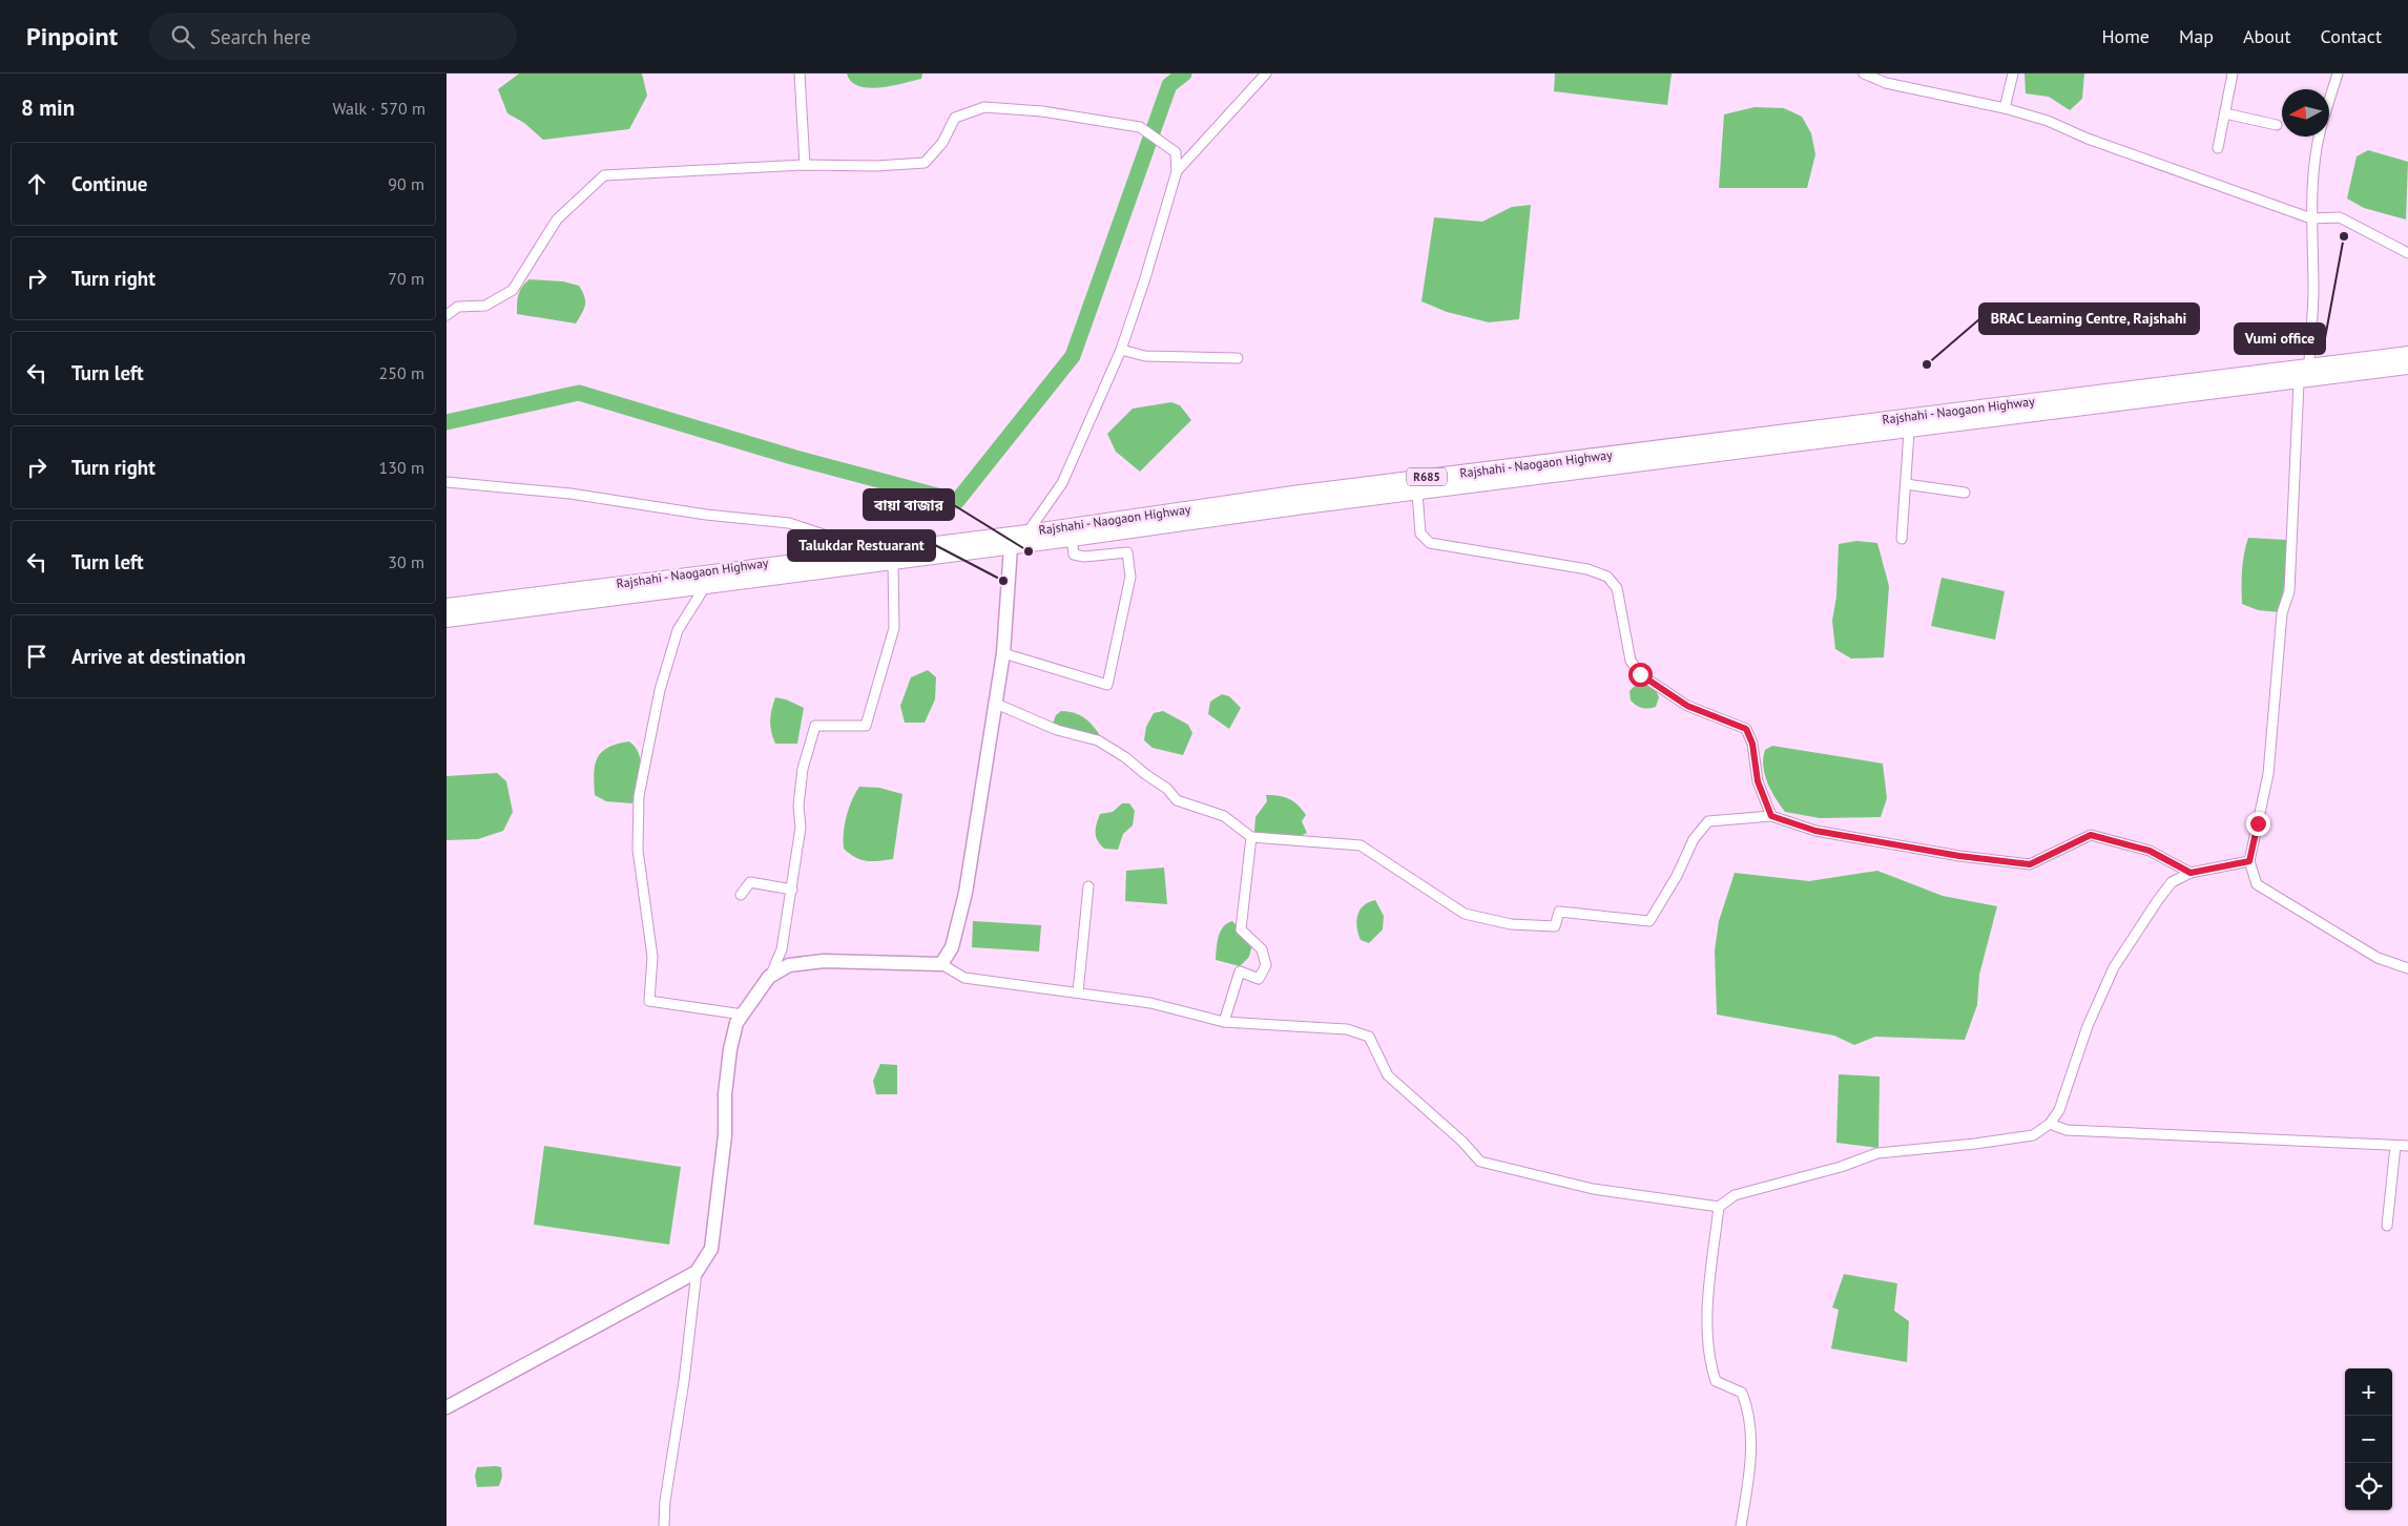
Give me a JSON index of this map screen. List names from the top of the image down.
{
  "streets": {
    "main road": ["Rajshahi - Naogaon Highway", "R685"]
  },
  "places": [
    "Vumi office",
    "BRAC Learning Centre, Rajshahi",
    "বায়া বাজার",
    "Talukdar Restuarant"
  ],
  "north": "left",
  "page": {
    "header": "Pinpoint",
    "search": "Search here",
    "nav": [
      "Home",
      "Map",
      "About",
      "Contact"
    ],
    "heading": ["8 min", "Walk · 570 m"],
    "list": [
      ["Continue", "90 m"],
      ["Turn right", "70 m"],
      ["Turn left", "250 m"],
      ["Turn right", "130 m"],
      ["Turn left", "30 m"],
      "Arrive at destination"
    ],
    "map_buttons": ["+", "−"]
  }
}
